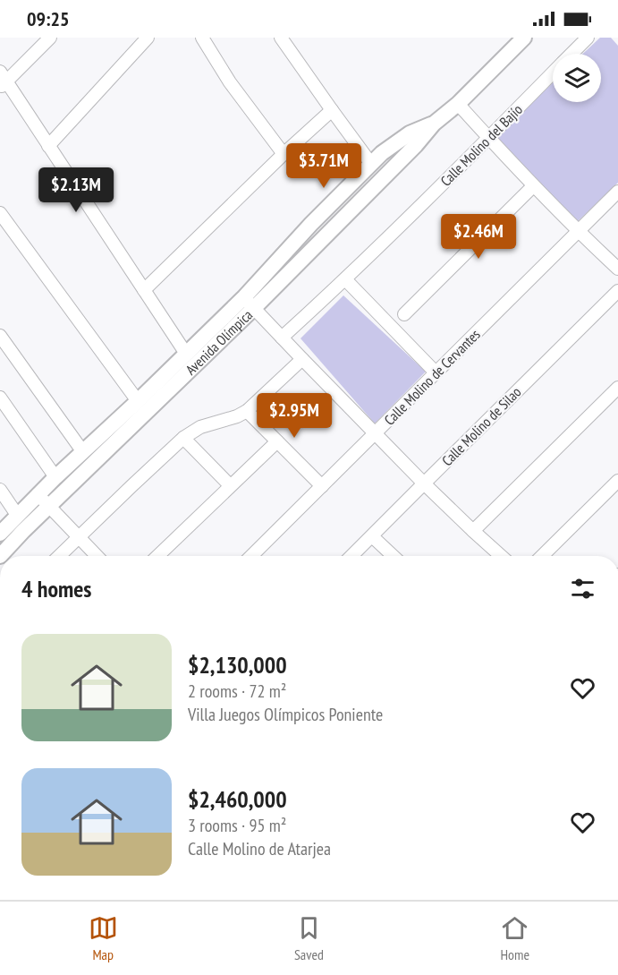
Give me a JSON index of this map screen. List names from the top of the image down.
{
  "streets": {
    "street": [
      "Calle Molino del Bajío",
      "Avenida Olímpica",
      "Calle Molino de Cervantes",
      "Calle Molino de Silao"
    ]
  },
  "page": {
    "status": "09:25",
    "price": [
      "$3.71M",
      "$2.13M",
      "$2.46M",
      "$2.95M"
    ],
    "heading": "4 homes",
    "list": [
      {
        "name": "$2,130,000",
        "note": "2 rooms · 72 m² · Villa Juegos Olímpicos Poniente"
      },
      {
        "name": "$2,460,000",
        "note": "3 rooms · 95 m² · Calle Molino de Atarjea"
      }
    ],
    "tabs": ["Map", "Saved", "Home"]
  }
}
